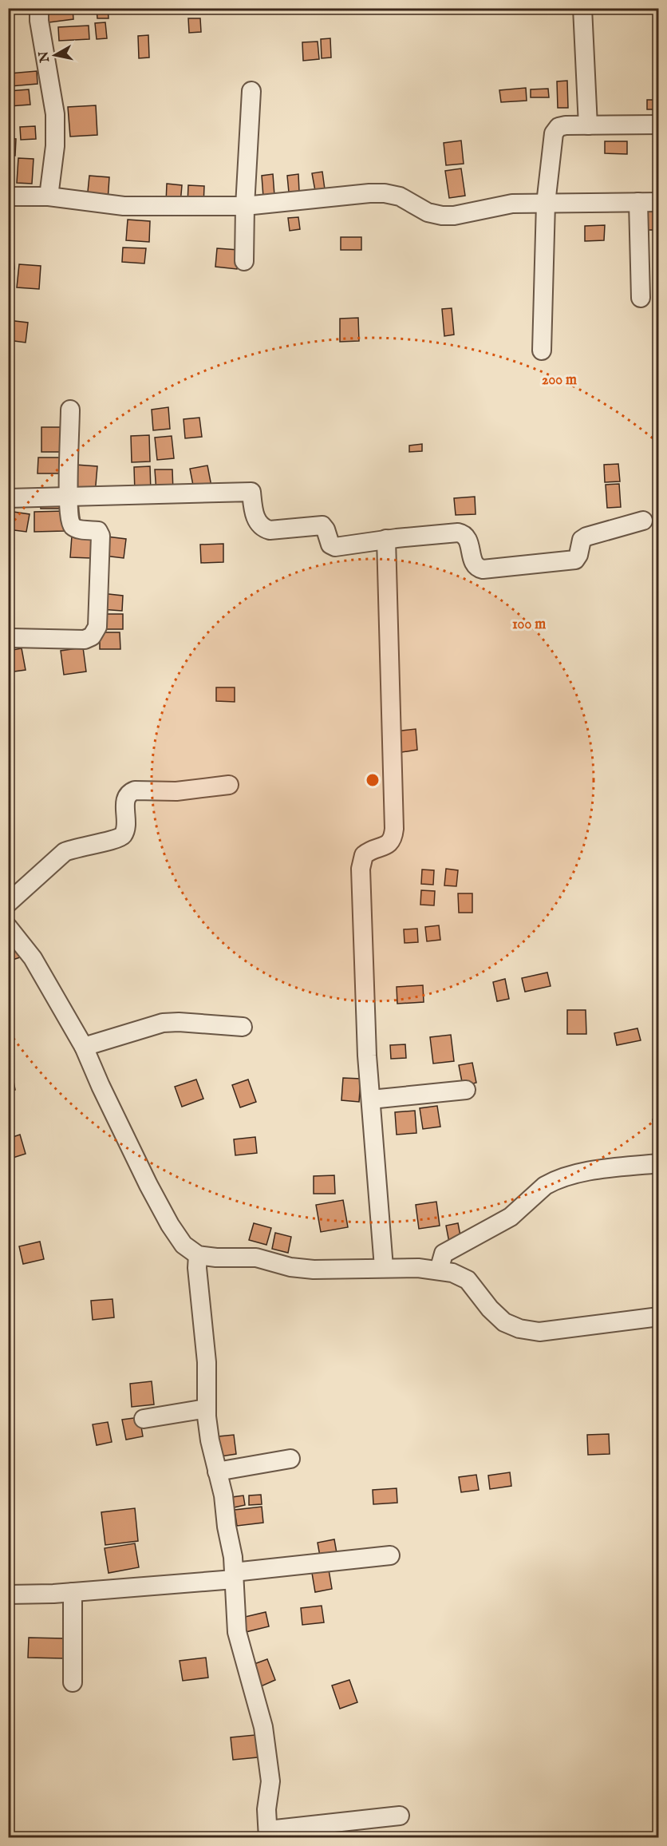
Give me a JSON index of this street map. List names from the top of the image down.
{
  "north": "left",
  "rings": ["200 m", "100 m"]
}
